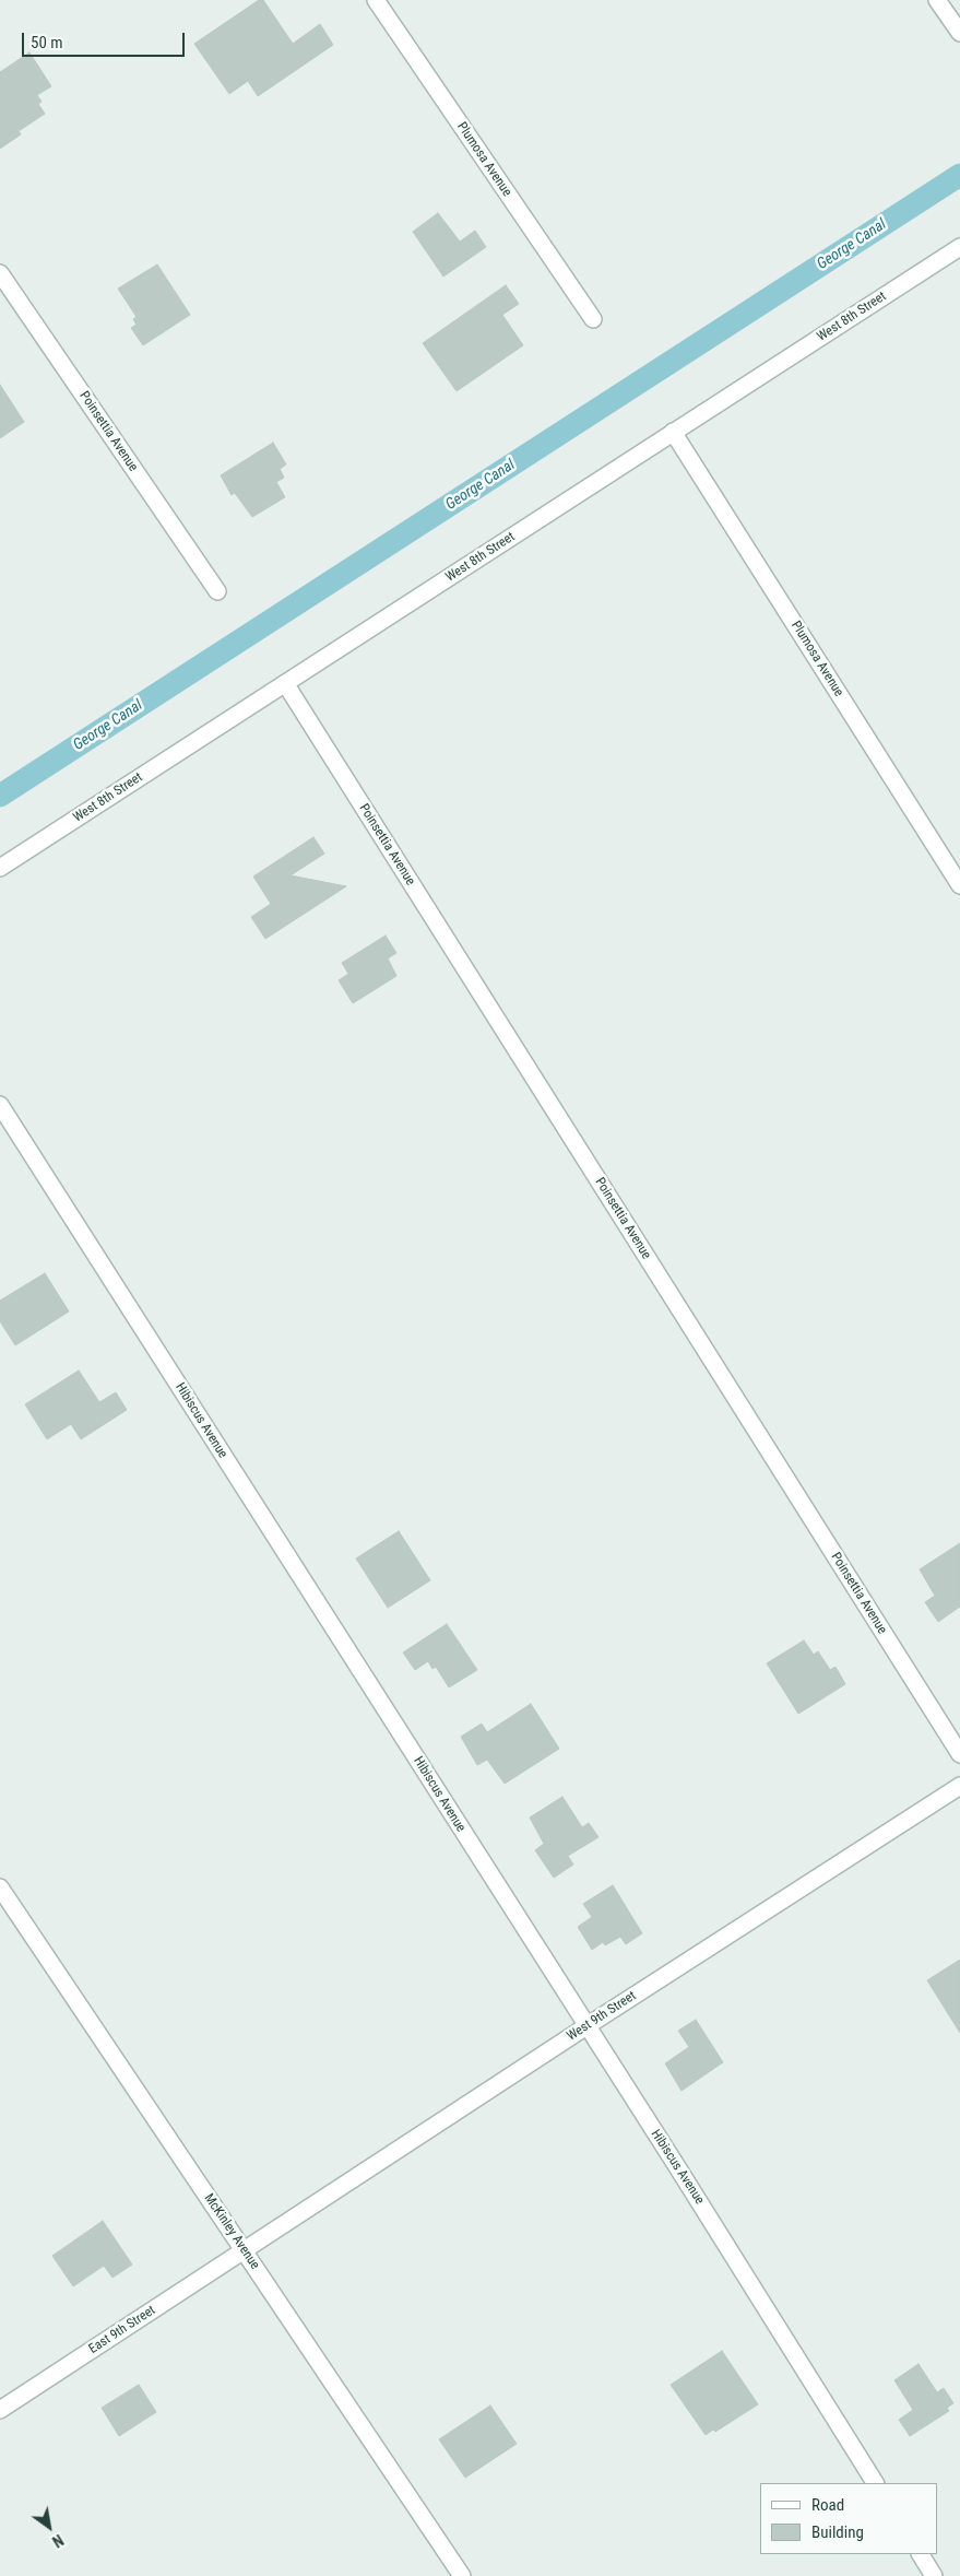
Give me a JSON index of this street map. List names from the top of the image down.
{
  "streets": {
    "street": [
      "Plumosa Avenue",
      "West 8th Street",
      "Poinsettia Avenue",
      "Hibiscus Avenue",
      "West 9th Street",
      "McKinley Avenue",
      "East 9th Street"
    ]
  },
  "crossings": [
    ["Plumosa Avenue", "West 8th Street"],
    ["West 8th Street", "Poinsettia Avenue"],
    ["Hibiscus Avenue", "West 9th Street"],
    ["West 9th Street", "McKinley Avenue"],
    ["West 9th Street", "East 9th Street"],
    ["McKinley Avenue", "East 9th Street"]
  ],
  "water": ["George Canal"],
  "legend": ["Road", "Building"],
  "scale_bar": "50 m",
  "north": "bottom right"
}
